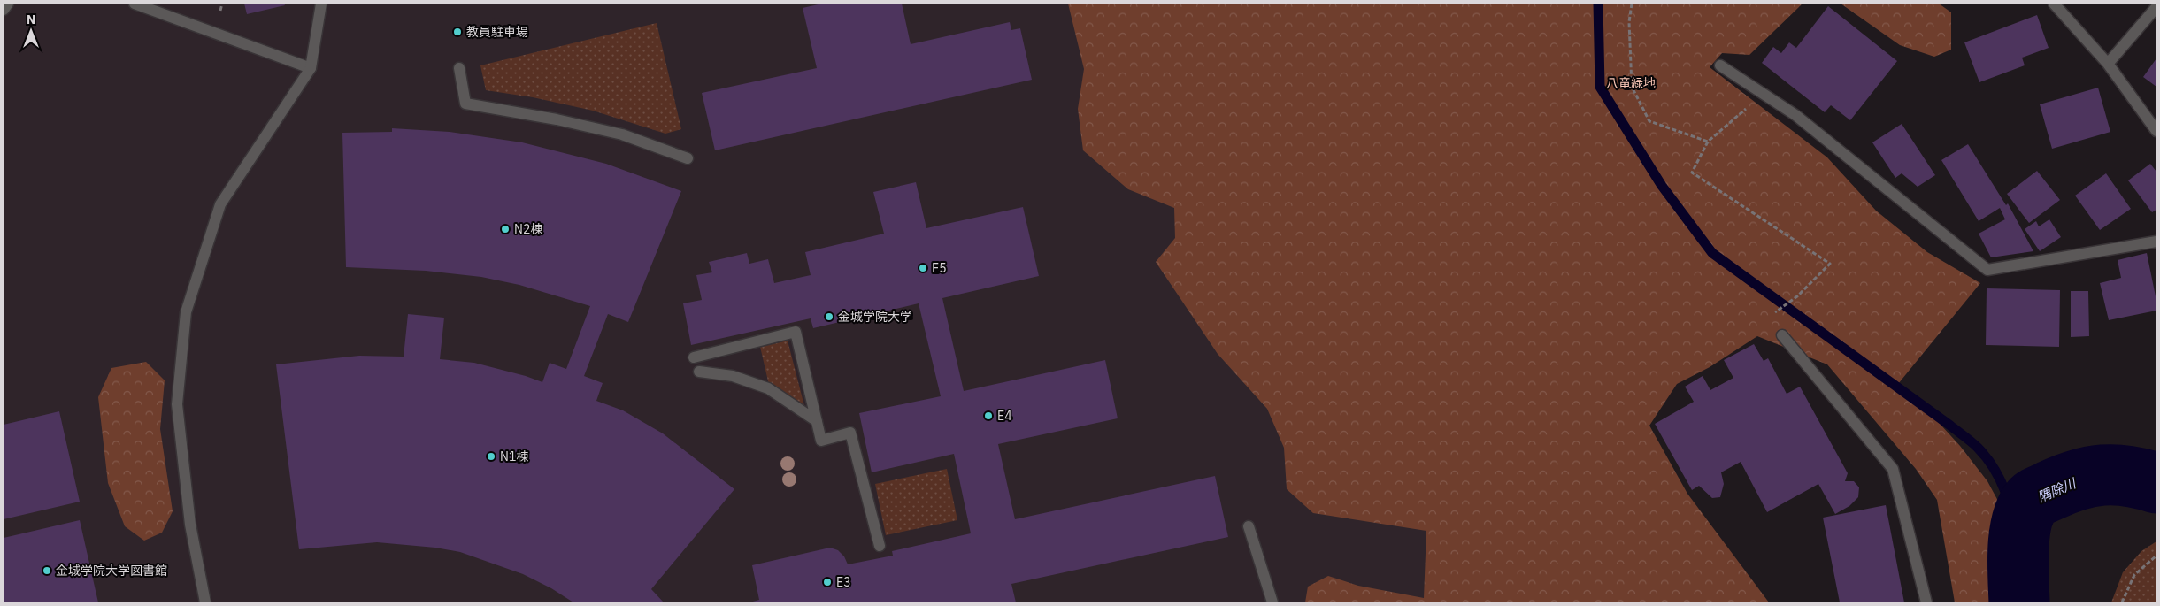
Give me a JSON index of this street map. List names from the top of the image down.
{
  "water": ["隅除川"],
  "parks": ["八竜緑地"],
  "places": [
    "教員駐車場",
    "N2棟",
    "E5",
    "金城学院大学",
    "E4",
    "N1棟",
    "金城学院大学図書館",
    "E3"
  ],
  "north": "top"
}
